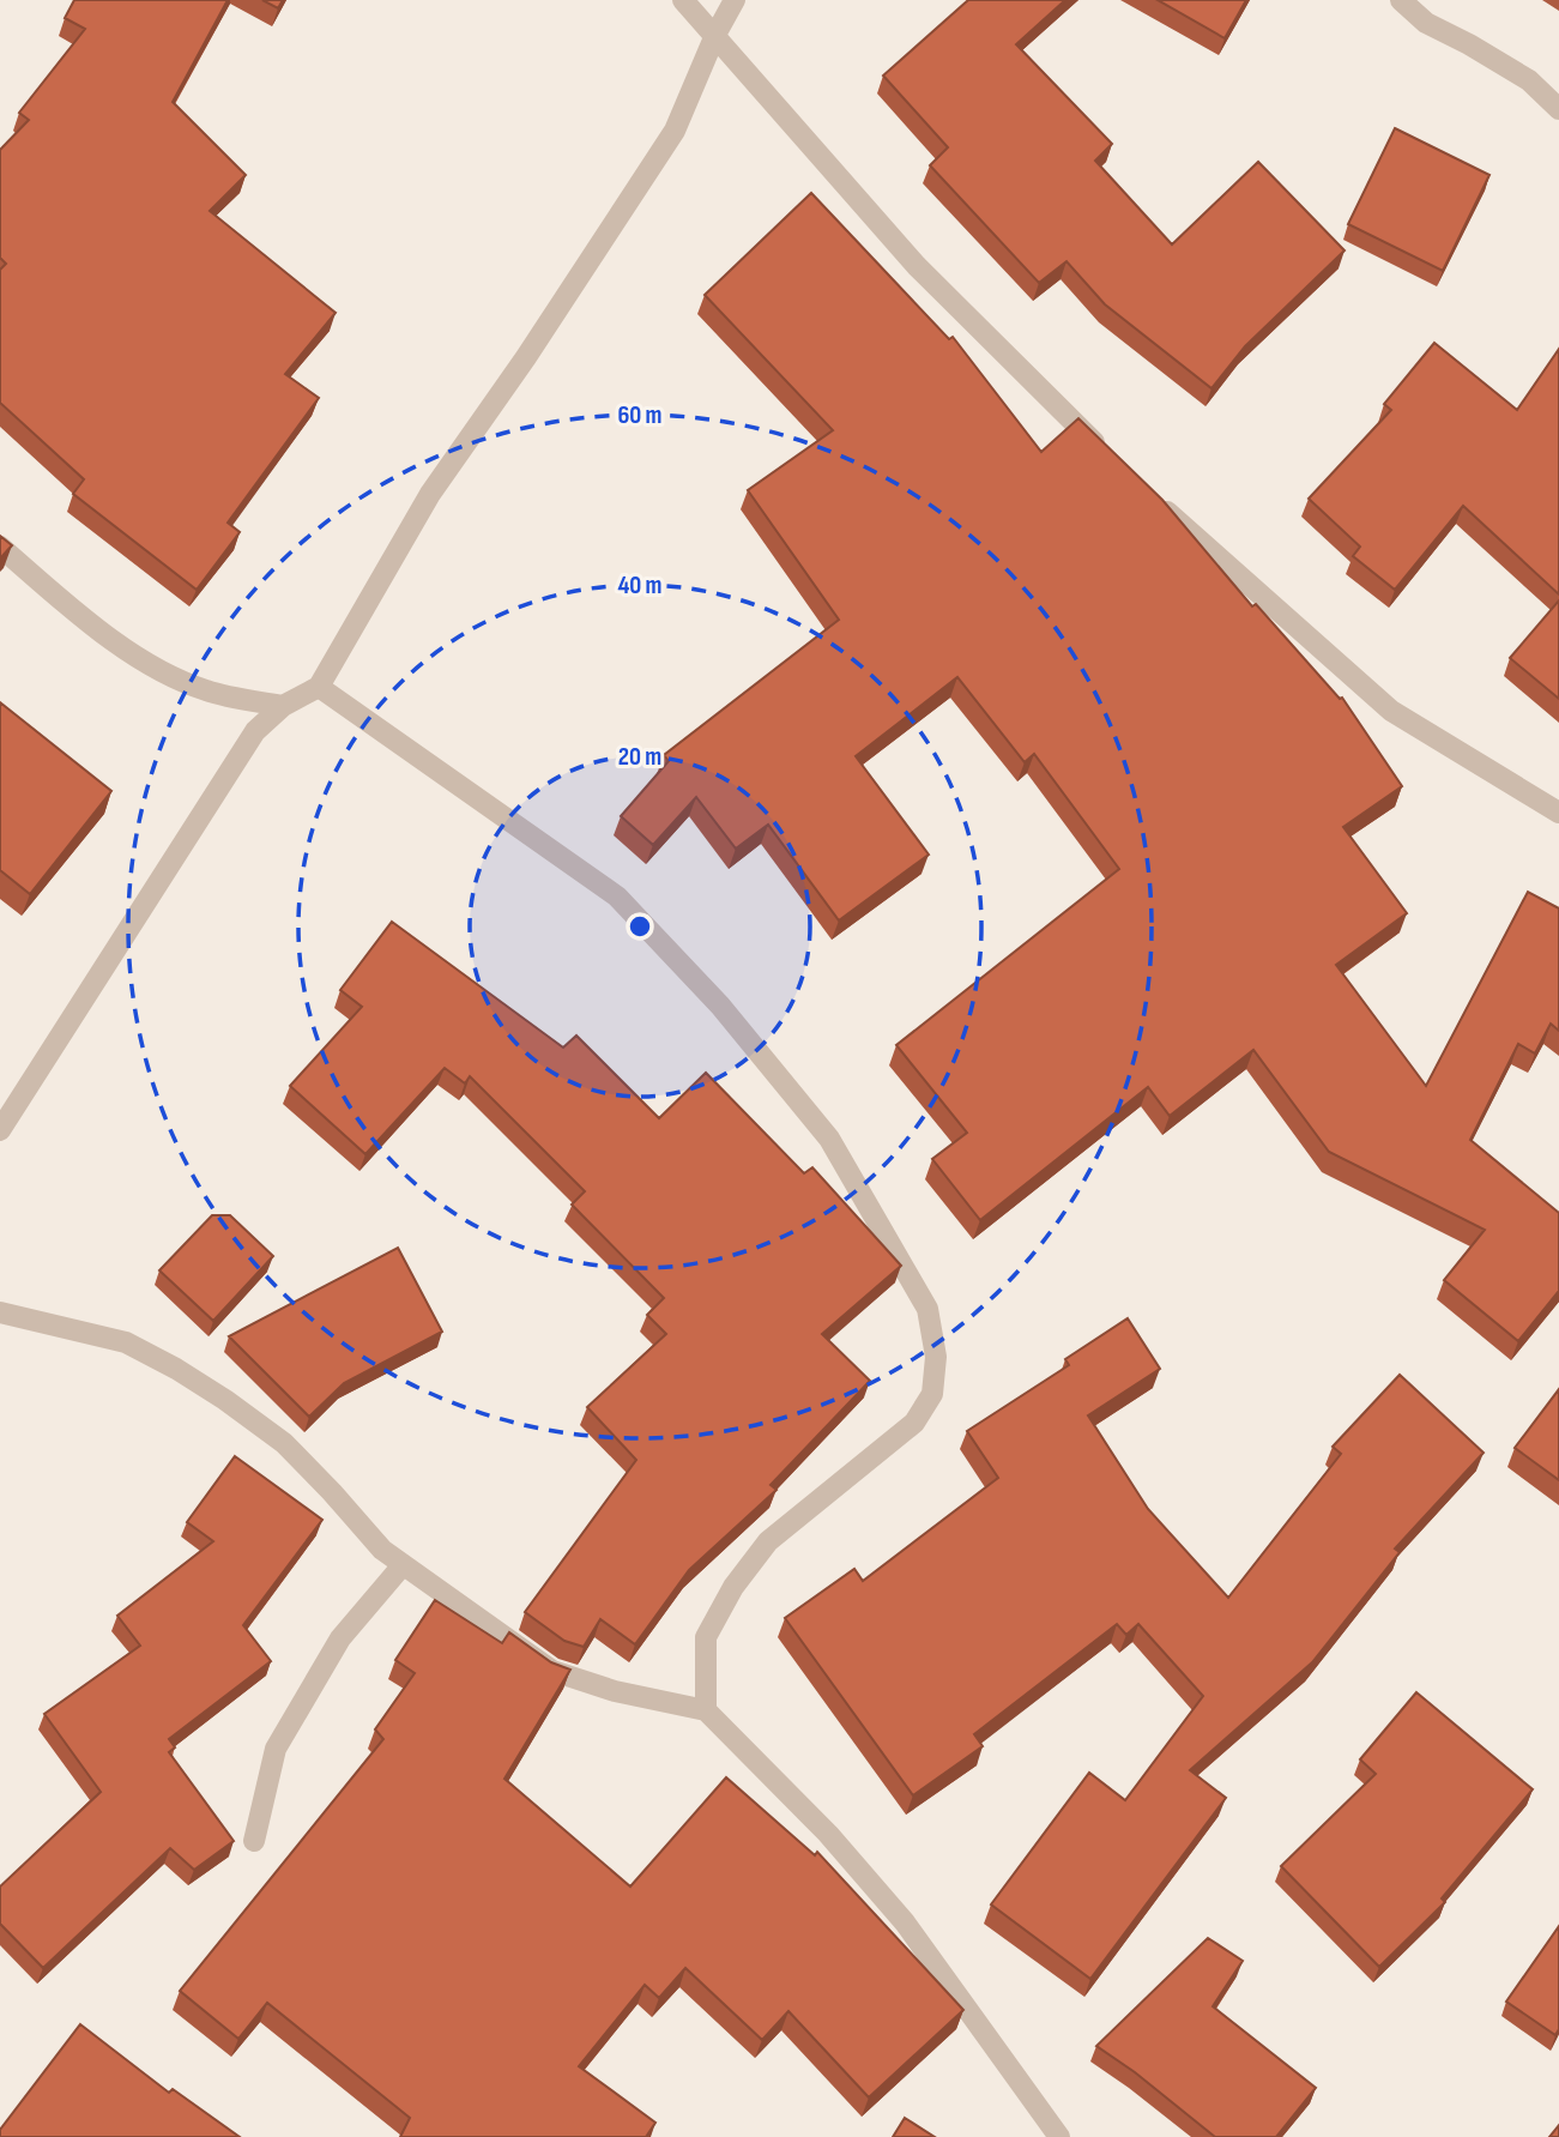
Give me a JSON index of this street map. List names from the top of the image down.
{
  "rings": ["60 m", "40 m", "20 m"]
}
